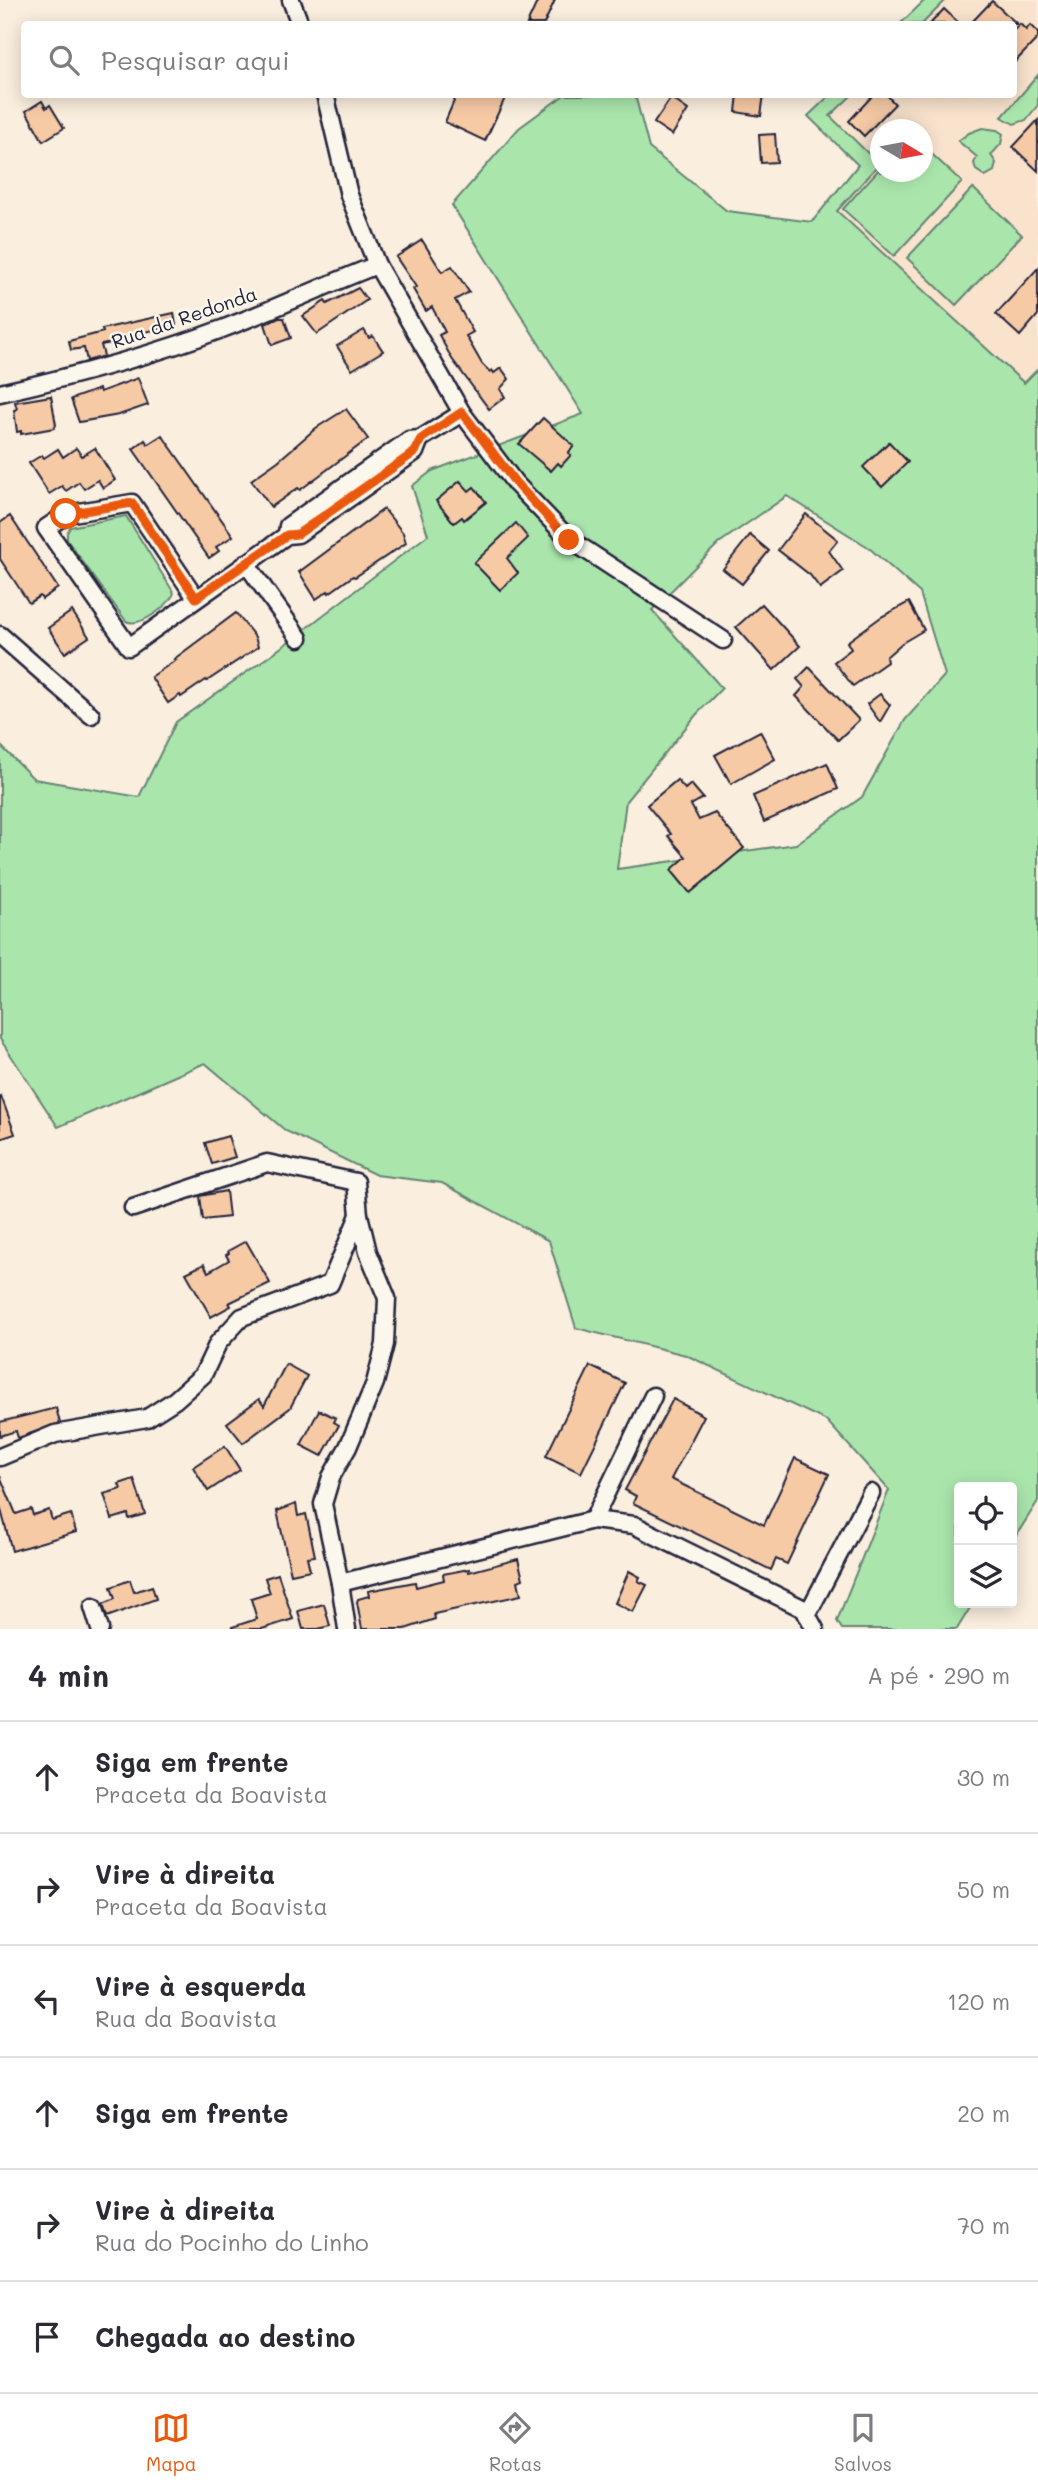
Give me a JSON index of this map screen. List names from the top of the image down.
{
  "streets": {
    "street": ["Rua da Redonda"]
  },
  "north": "right",
  "page": {
    "search": "Pesquisar aqui",
    "heading": ["4 min", "A pé · 290 m"],
    "list": [
      ["Siga em frente", "Praceta da Boavista", "30 m"],
      ["Vire à direita", "Praceta da Boavista", "50 m"],
      ["Vire à esquerda", "Rua da Boavista", "120 m"],
      ["Siga em frente", "20 m"],
      ["Vire à direita", "Rua do Pocinho do Linho", "70 m"],
      "Chegada ao destino"
    ],
    "nav": ["Mapa", "Rotas", "Salvos"]
  }
}
